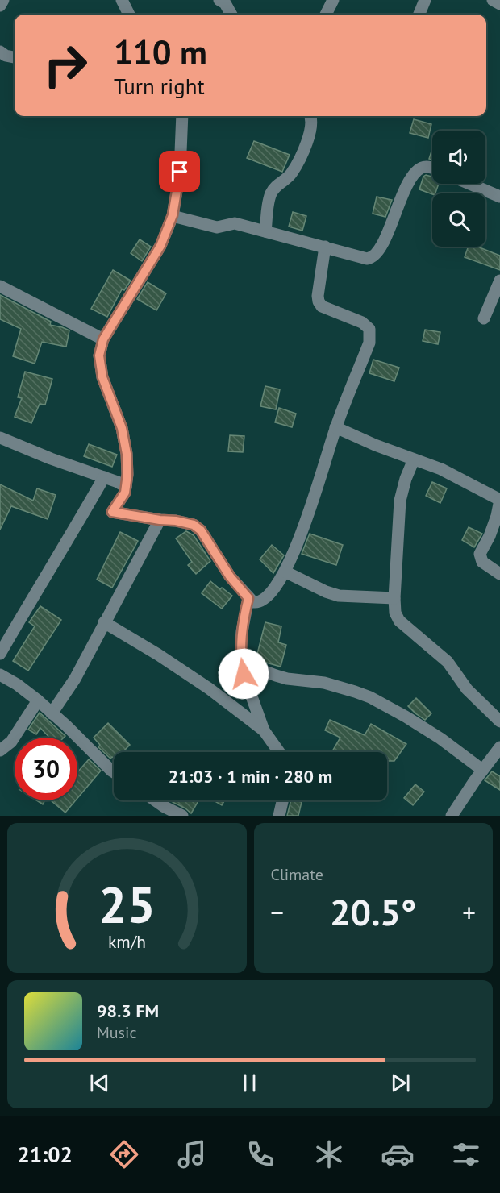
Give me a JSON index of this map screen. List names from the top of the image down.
{
  "page": {
    "turn": ["110 m", "Turn right"],
    "limit": "30",
    "trip": "21:03 · 1 min · 280 m",
    "tile": "Climate",
    "heat": ["−", "20.5°", "+"],
    "song": ["98.3 FM", "Music"],
    "tabs": "21:02",
    "gauge": ["25", "km/h"]
  }
}
